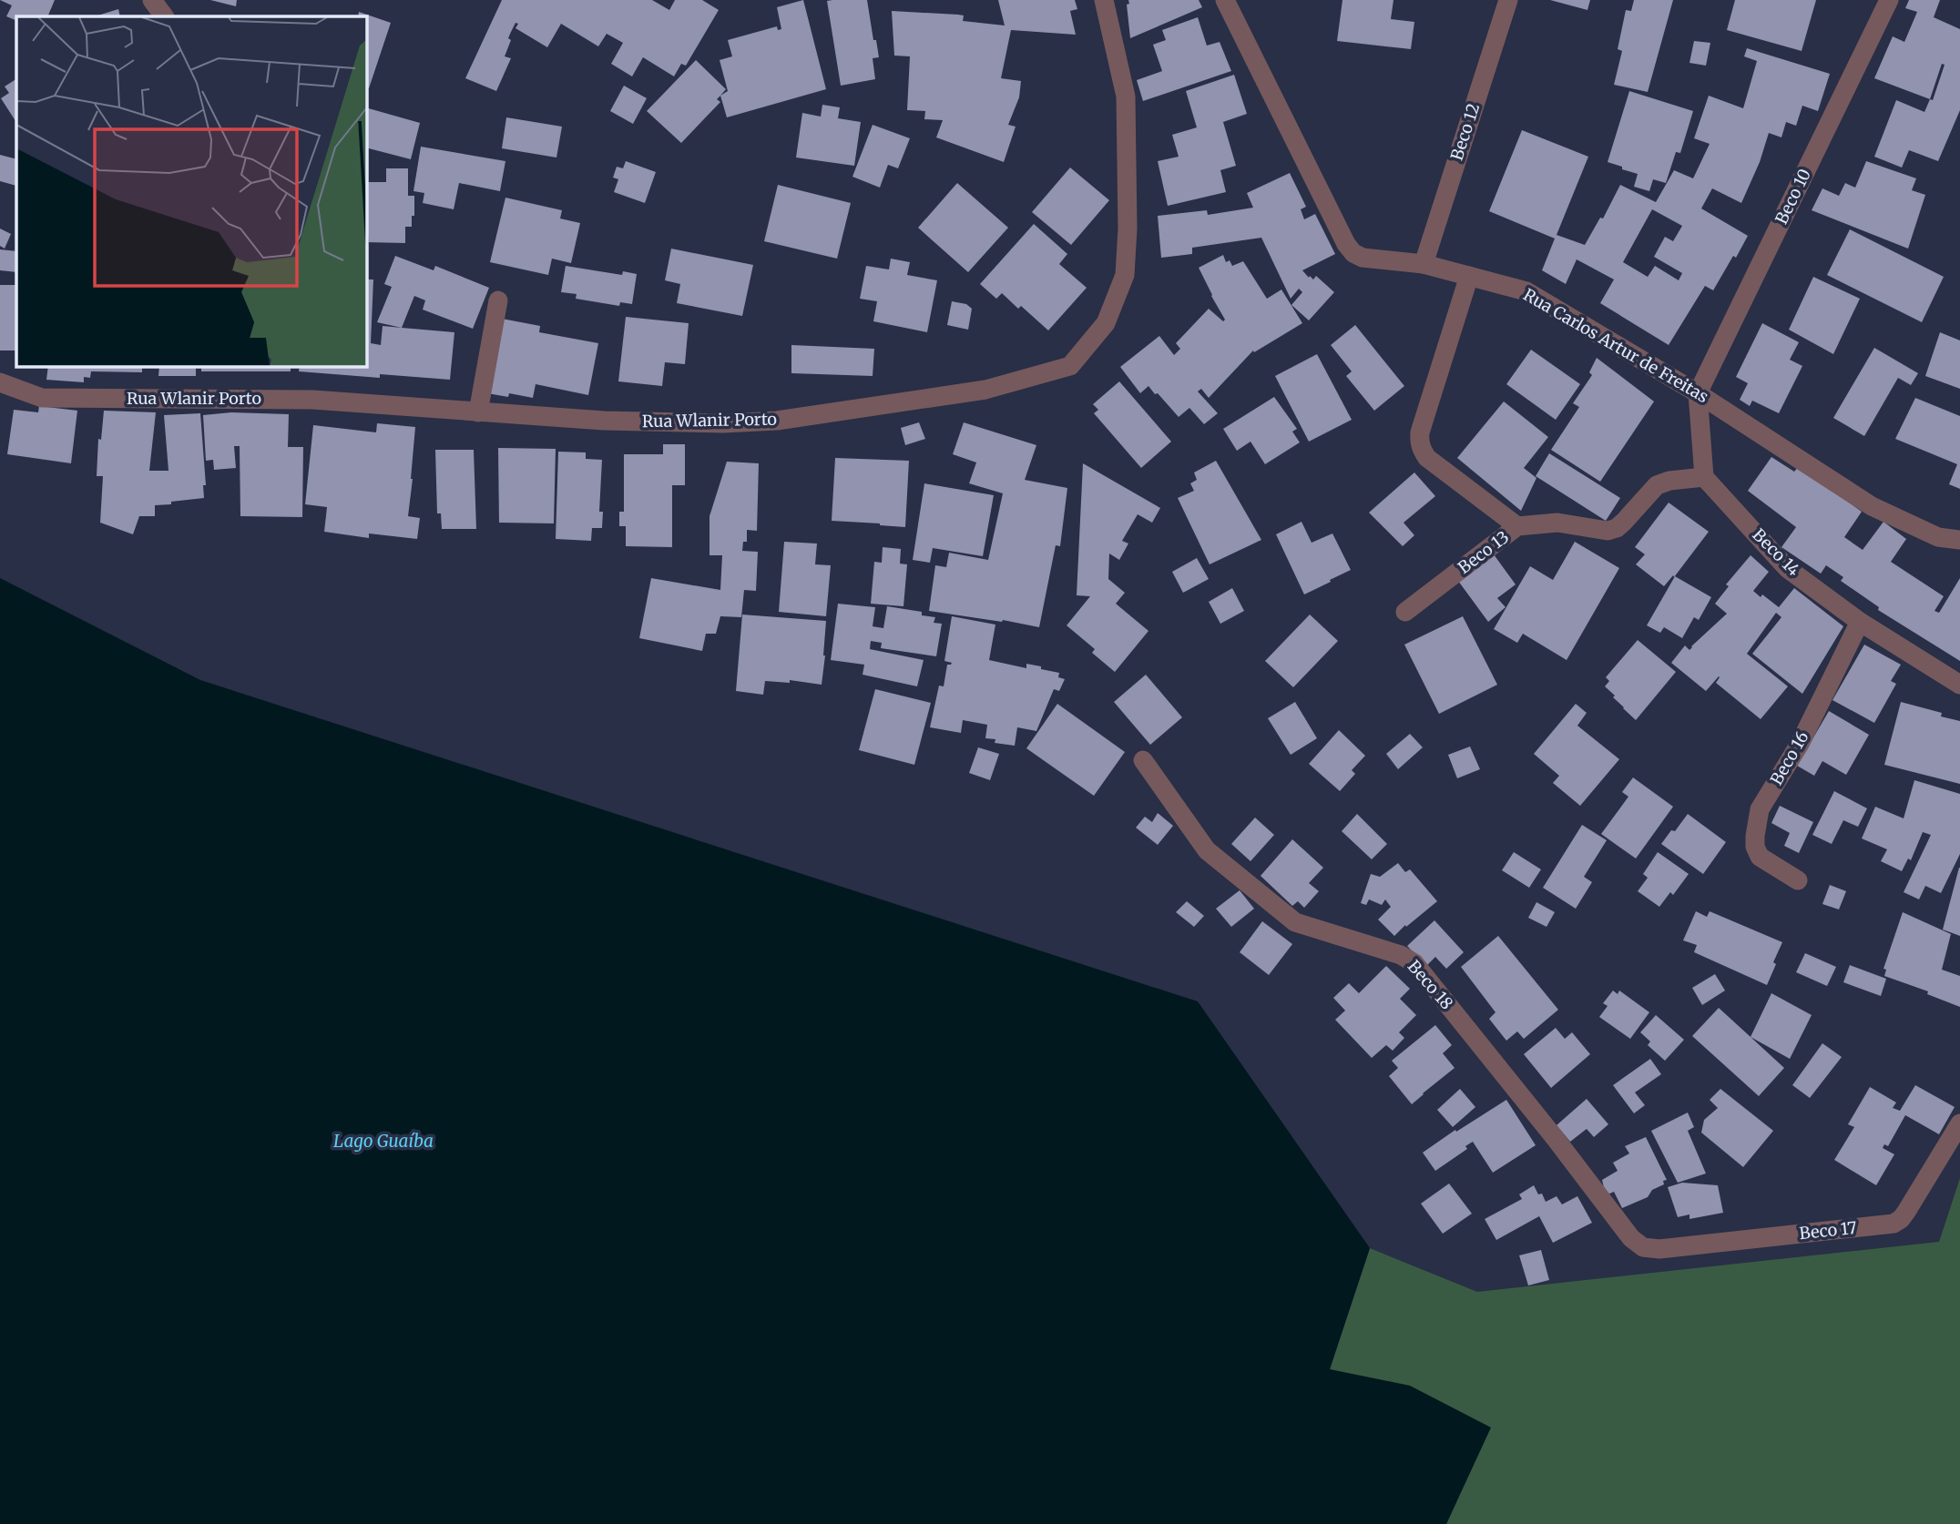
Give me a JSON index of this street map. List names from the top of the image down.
{
  "streets": {
    "street": [
      "Beco 12",
      "Beco 10",
      "Rua Carlos Artur de Freitas",
      "Rua Wlanir Porto",
      "Beco 13",
      "Beco 14",
      "Beco 16",
      "Beco 18",
      "Beco 17"
    ]
  },
  "crossings": [
    ["Beco 12", "Rua Carlos Artur de Freitas"],
    ["Beco 10", "Rua Carlos Artur de Freitas"],
    ["Beco 13", "Beco 14"],
    ["Beco 14", "Beco 16"],
    ["Beco 18", "Beco 17"]
  ],
  "water": ["Lago Guaíba"]
}
